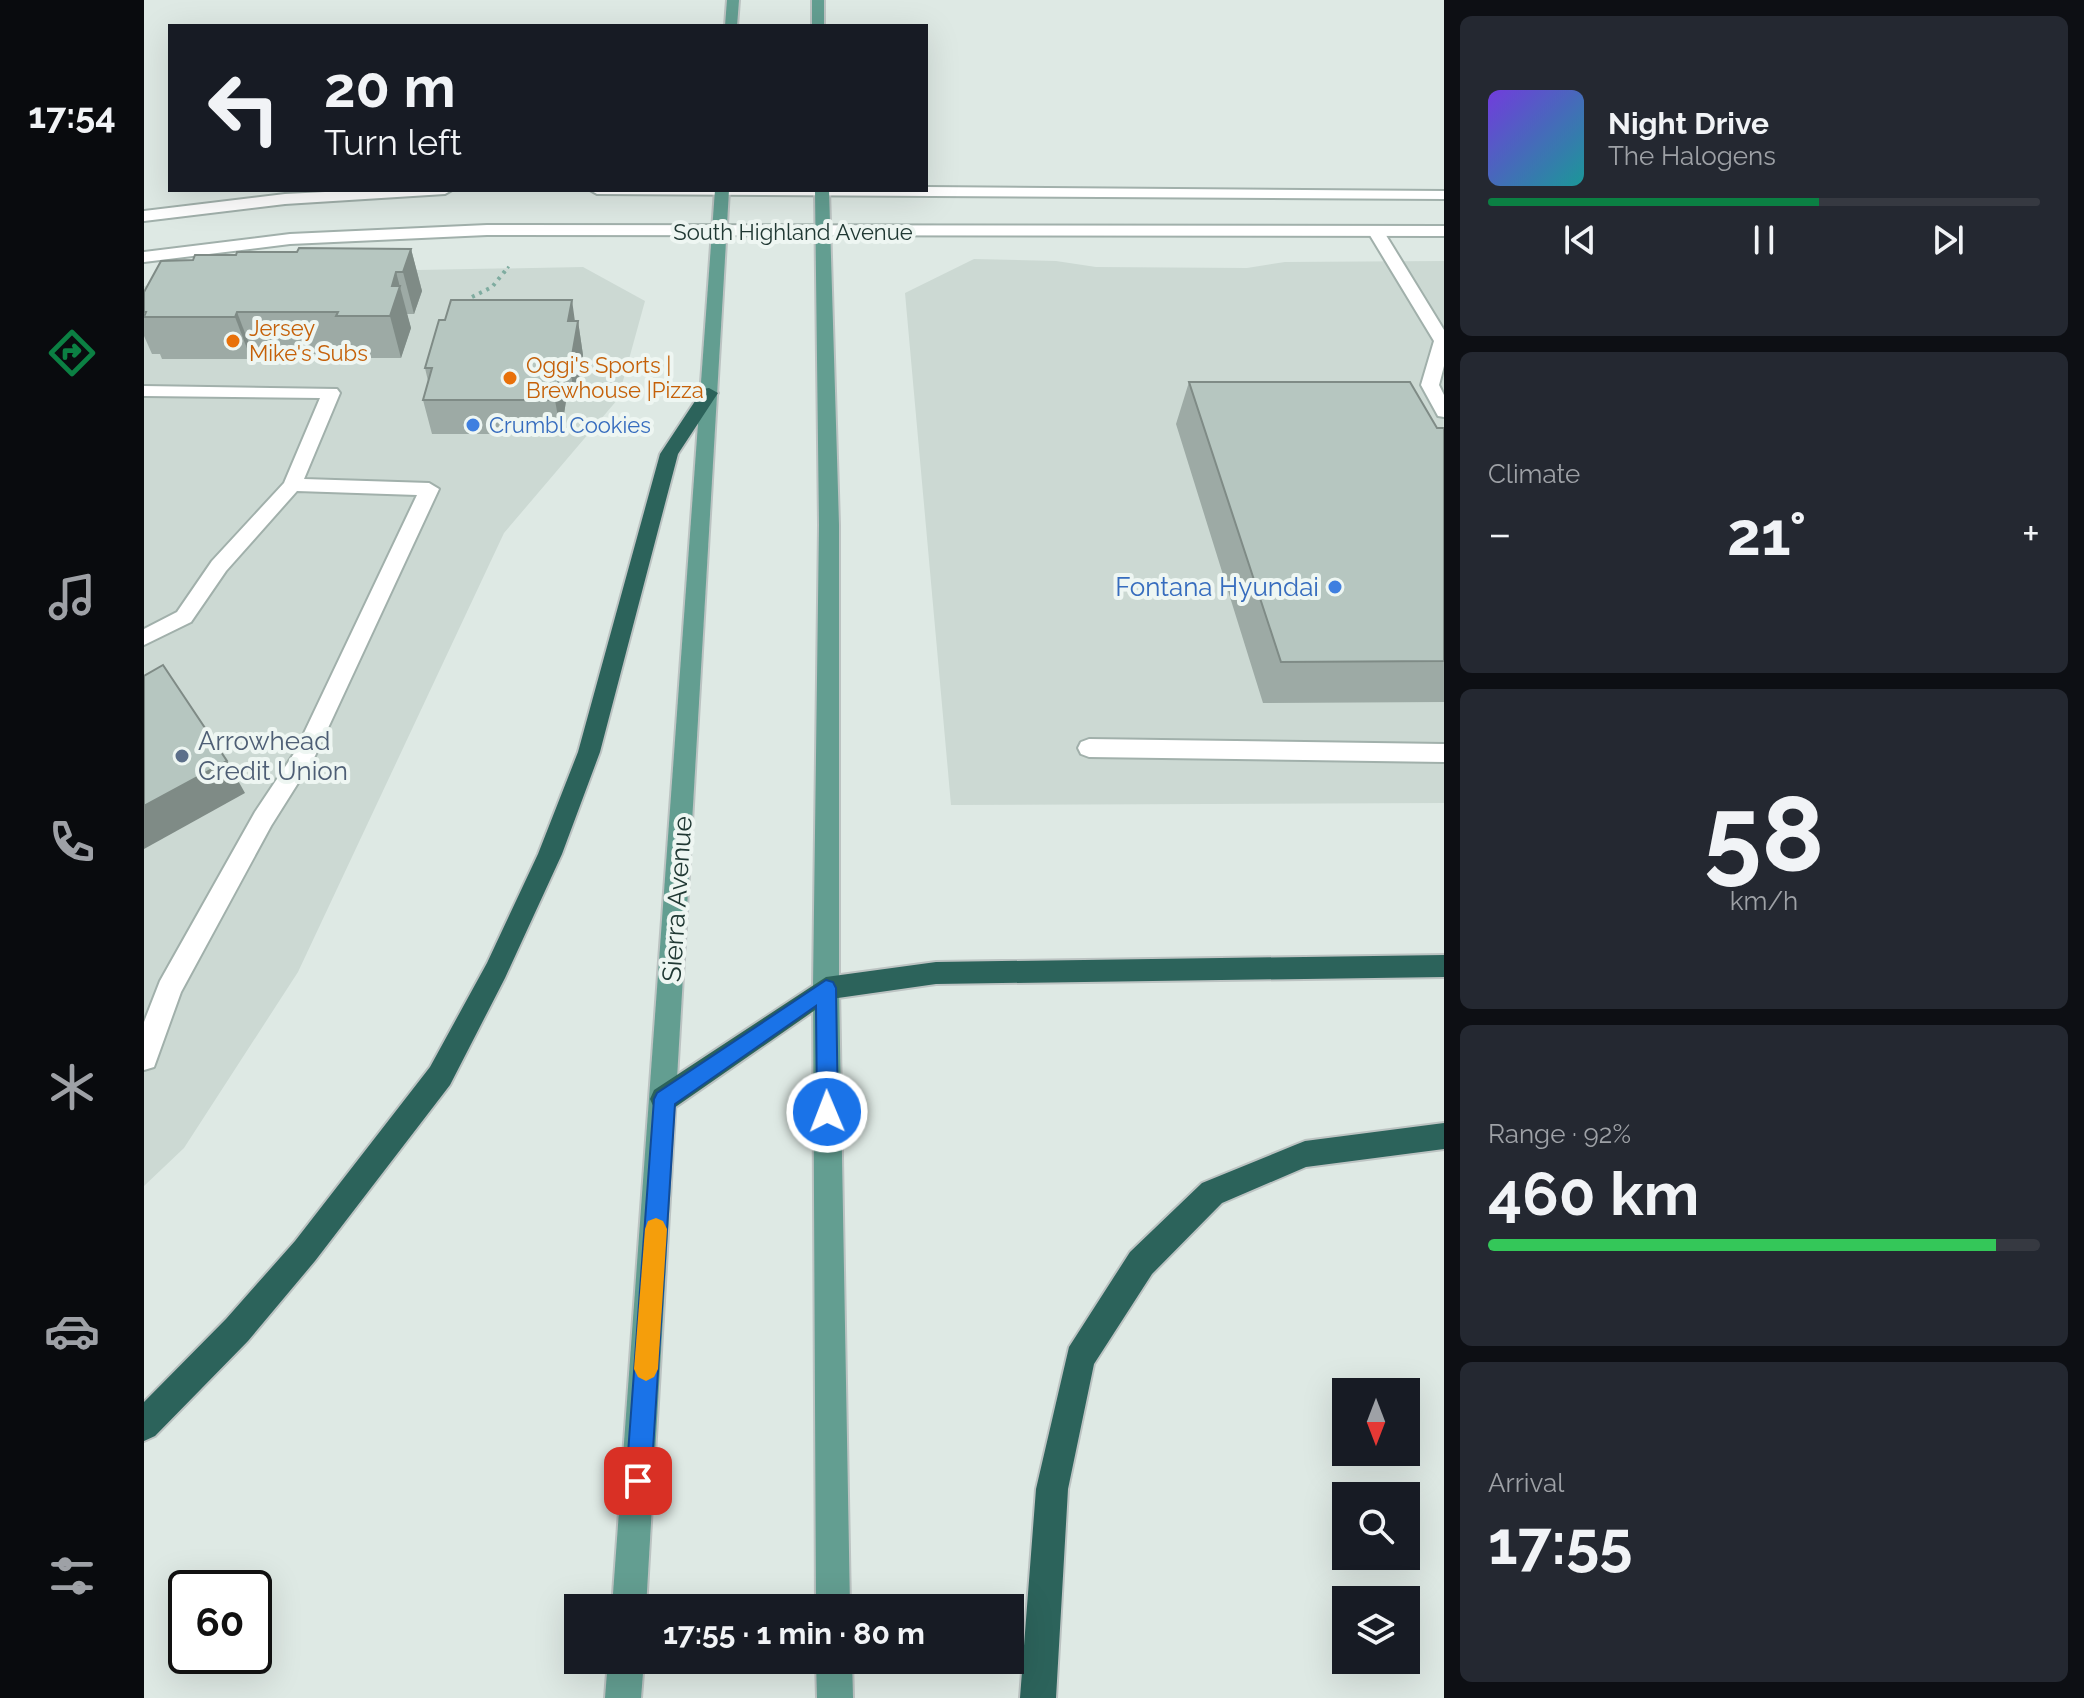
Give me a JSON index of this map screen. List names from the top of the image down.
{
  "streets": {
    "main road": ["Sierra Avenue"],
    "street": ["South Highland Avenue"]
  },
  "crossings": [
    ["South Highland Avenue", "Sierra Avenue"]
  ],
  "places": [
    "Jersey Mike's Subs",
    "Oggi's Sports | Brewhouse |Pizza",
    "Crumbl Cookies",
    "Fontana Hyundai",
    "Arrowhead Credit Union"
  ],
  "north": "bottom",
  "page": {
    "tabs": "17:54",
    "turn": ["20 m", "Turn left"],
    "song": ["Night Drive", "The Halogens"],
    "tile": [
      "Climate",
      ["58", "km/h"],
      ["Range · 92%", "460 km"],
      ["Arrival", "17:55"]
    ],
    "heat": ["−", "21°", "+"],
    "limit": "60",
    "trip": "17:55 · 1 min · 80 m"
  }
}
